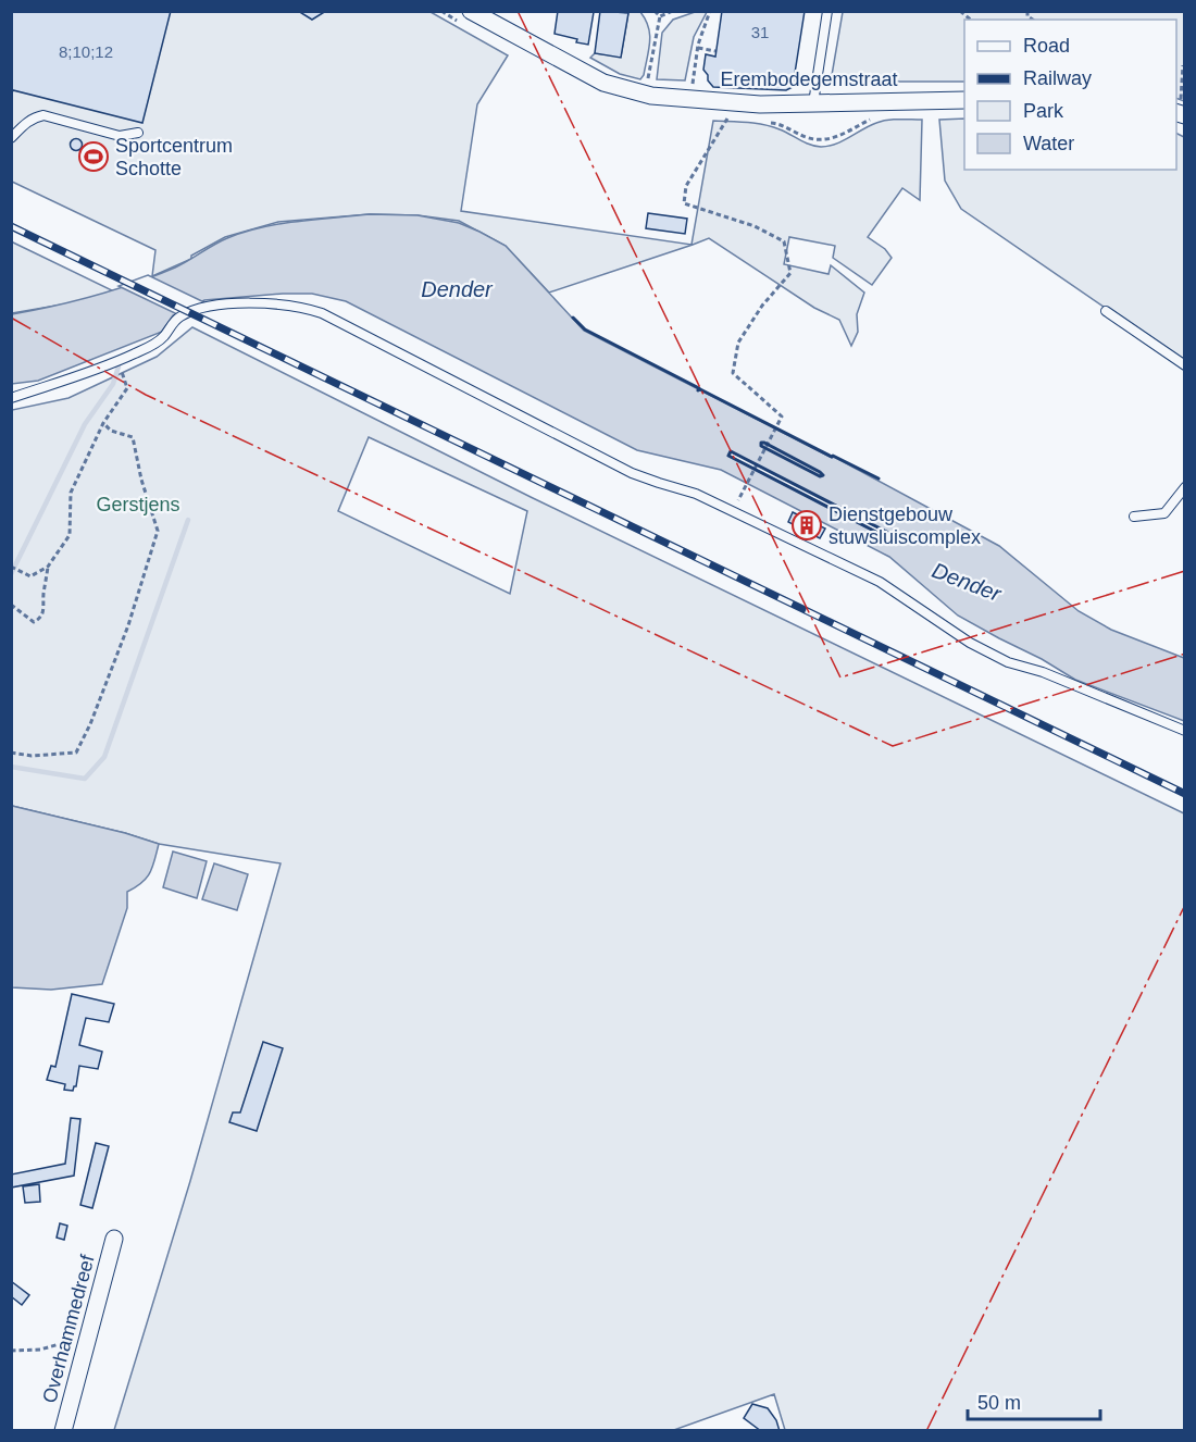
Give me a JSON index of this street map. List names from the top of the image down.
{
  "streets": {
    "street": ["Erembodegemstraat", "Overhammedreef"]
  },
  "water": ["Dender"],
  "parks": ["Gerstjens"],
  "places": {
    "sports": ["Sportcentrum Schotte"],
    "building": ["Dienstgebouw stuwsluiscomplex"]
  },
  "house_numbers": ["31", "8;10;12"],
  "legend": [
    "Road",
    "Railway",
    "Park",
    "Water"
  ],
  "scale_bar": "50 m"
}
